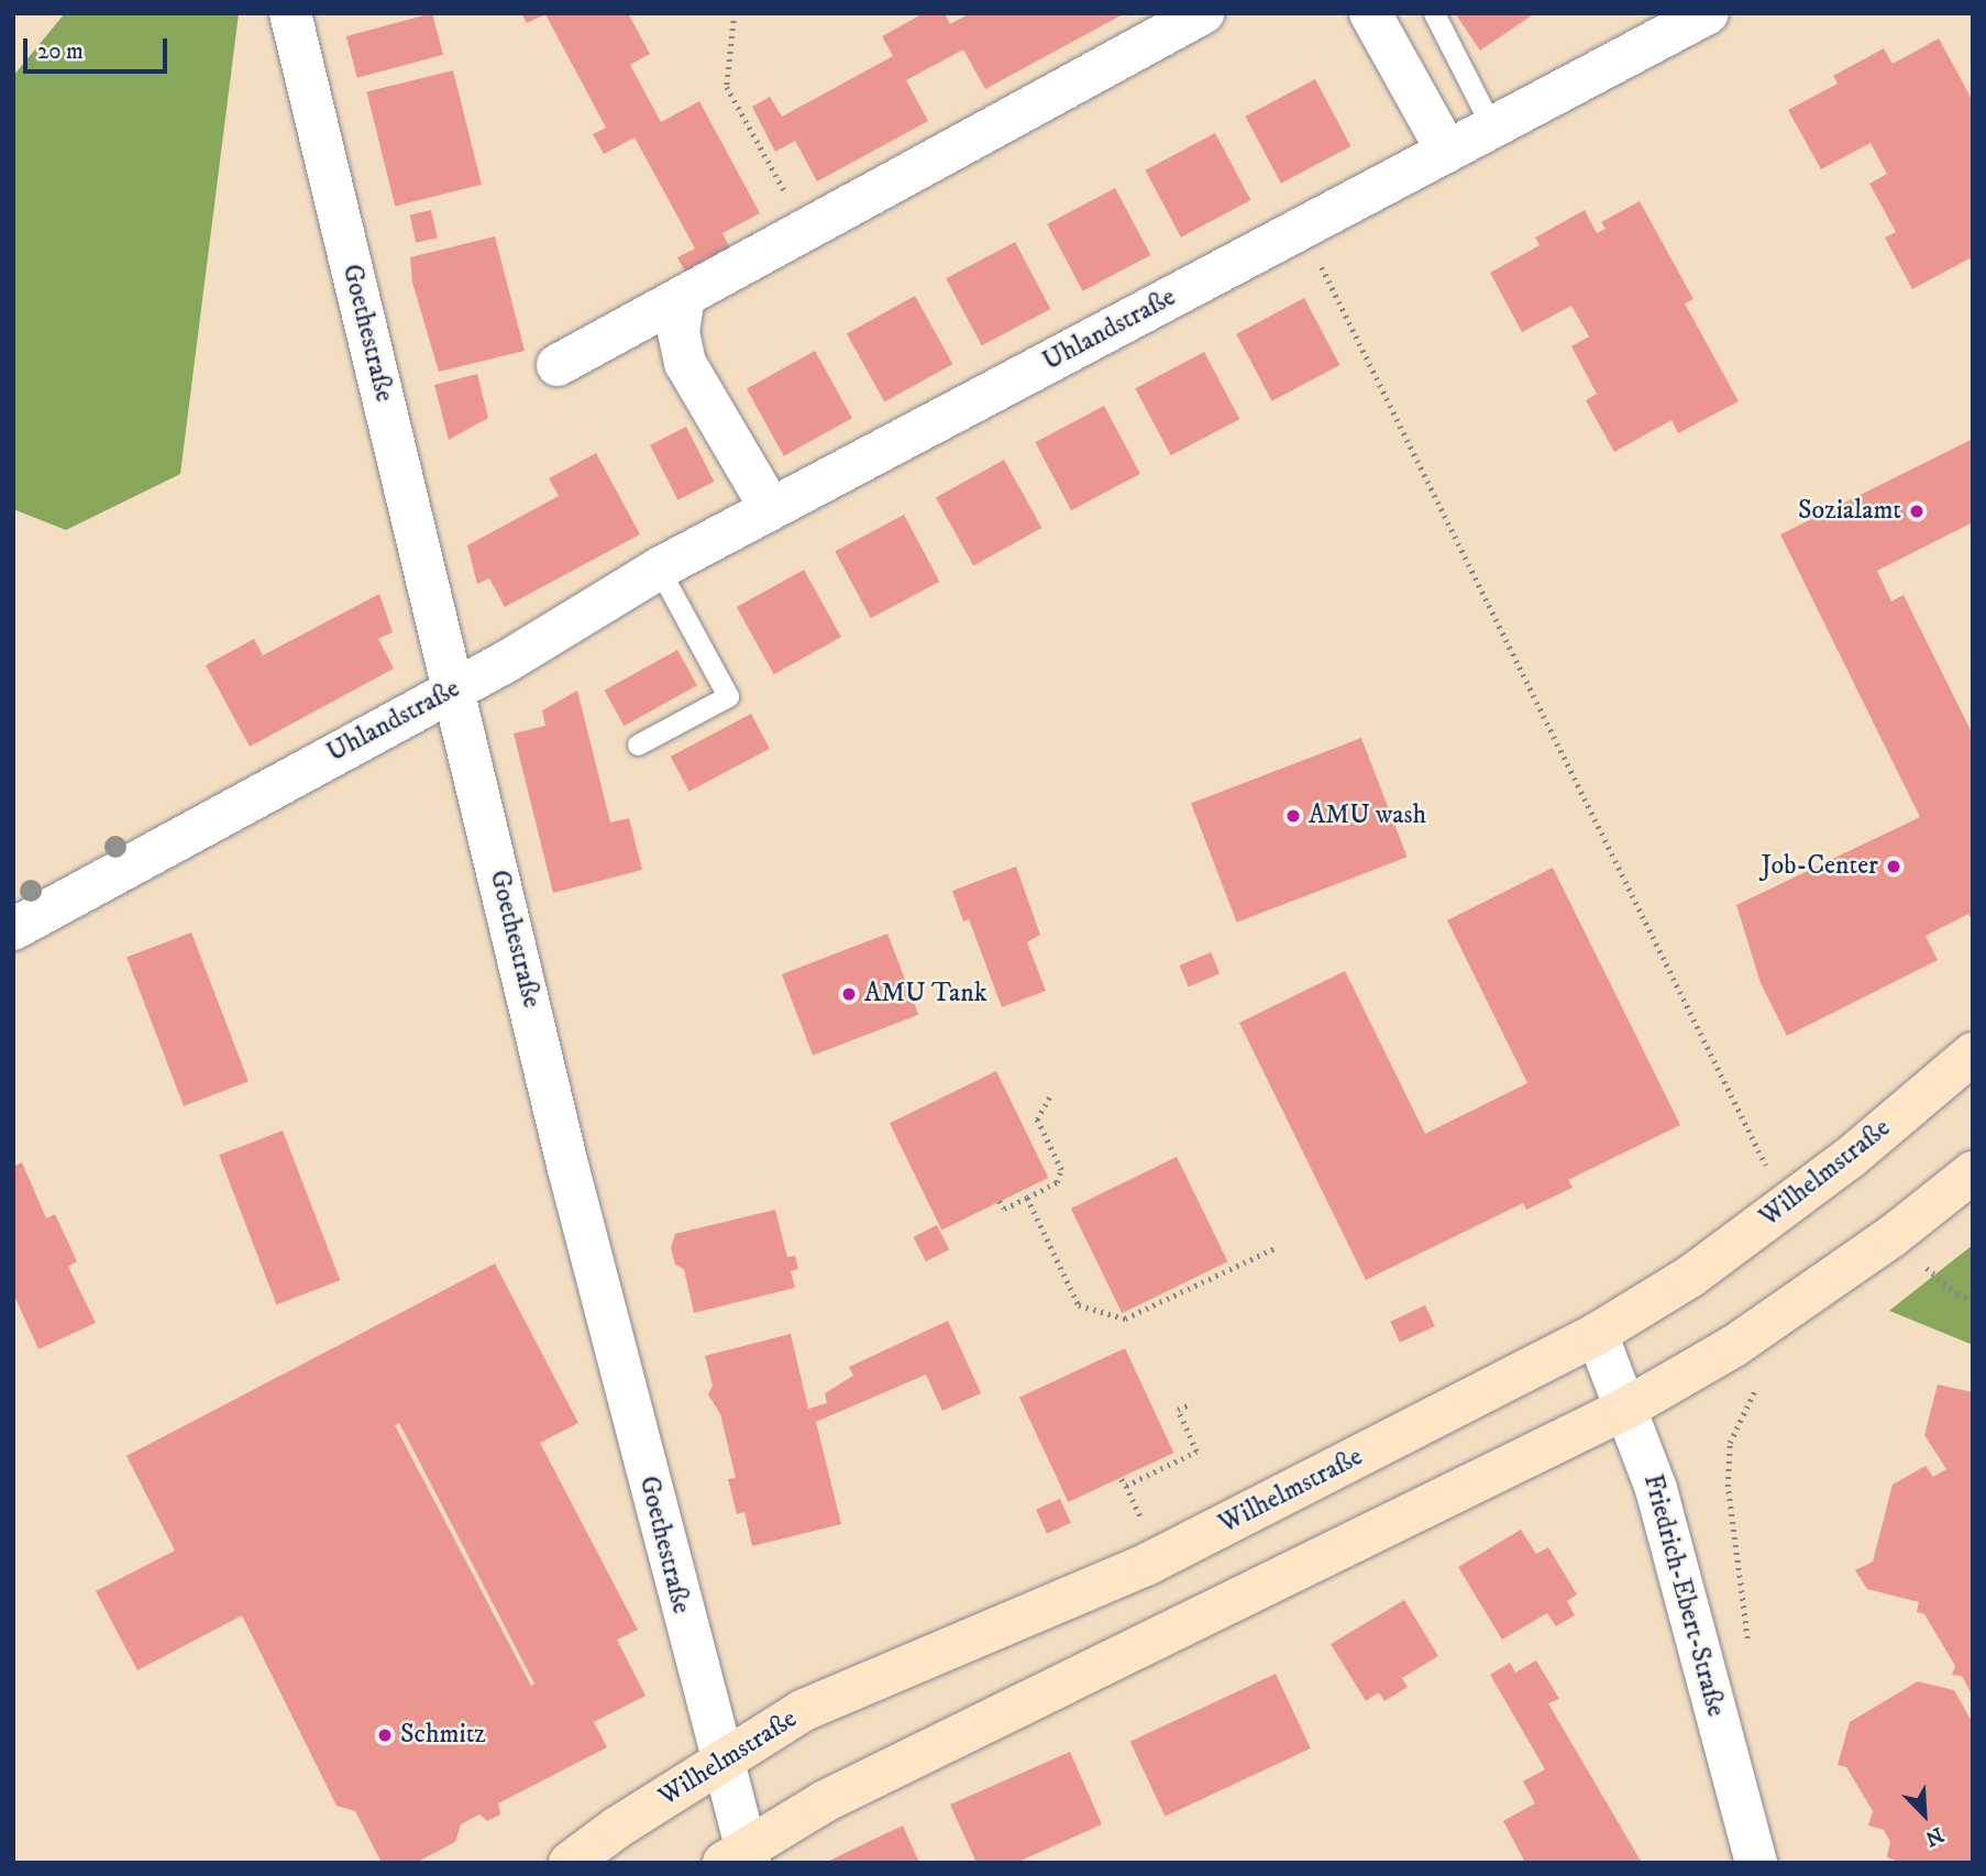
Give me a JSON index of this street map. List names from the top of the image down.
{
  "streets": {
    "main road": ["Wilhelmstraße"],
    "street": ["Uhlandstraße", "Goethestraße", "Friedrich-Ebert-Straße"]
  },
  "crossings": [
    ["Uhlandstraße", "Goethestraße"],
    ["Goethestraße", "Wilhelmstraße"],
    ["Wilhelmstraße", "Friedrich-Ebert-Straße"]
  ],
  "places": [
    "Sozialamt",
    "AMU wash",
    "Job-Center",
    "AMU Tank",
    "Schmitz"
  ],
  "scale_bar": "20 m",
  "north": "bottom right"
}
